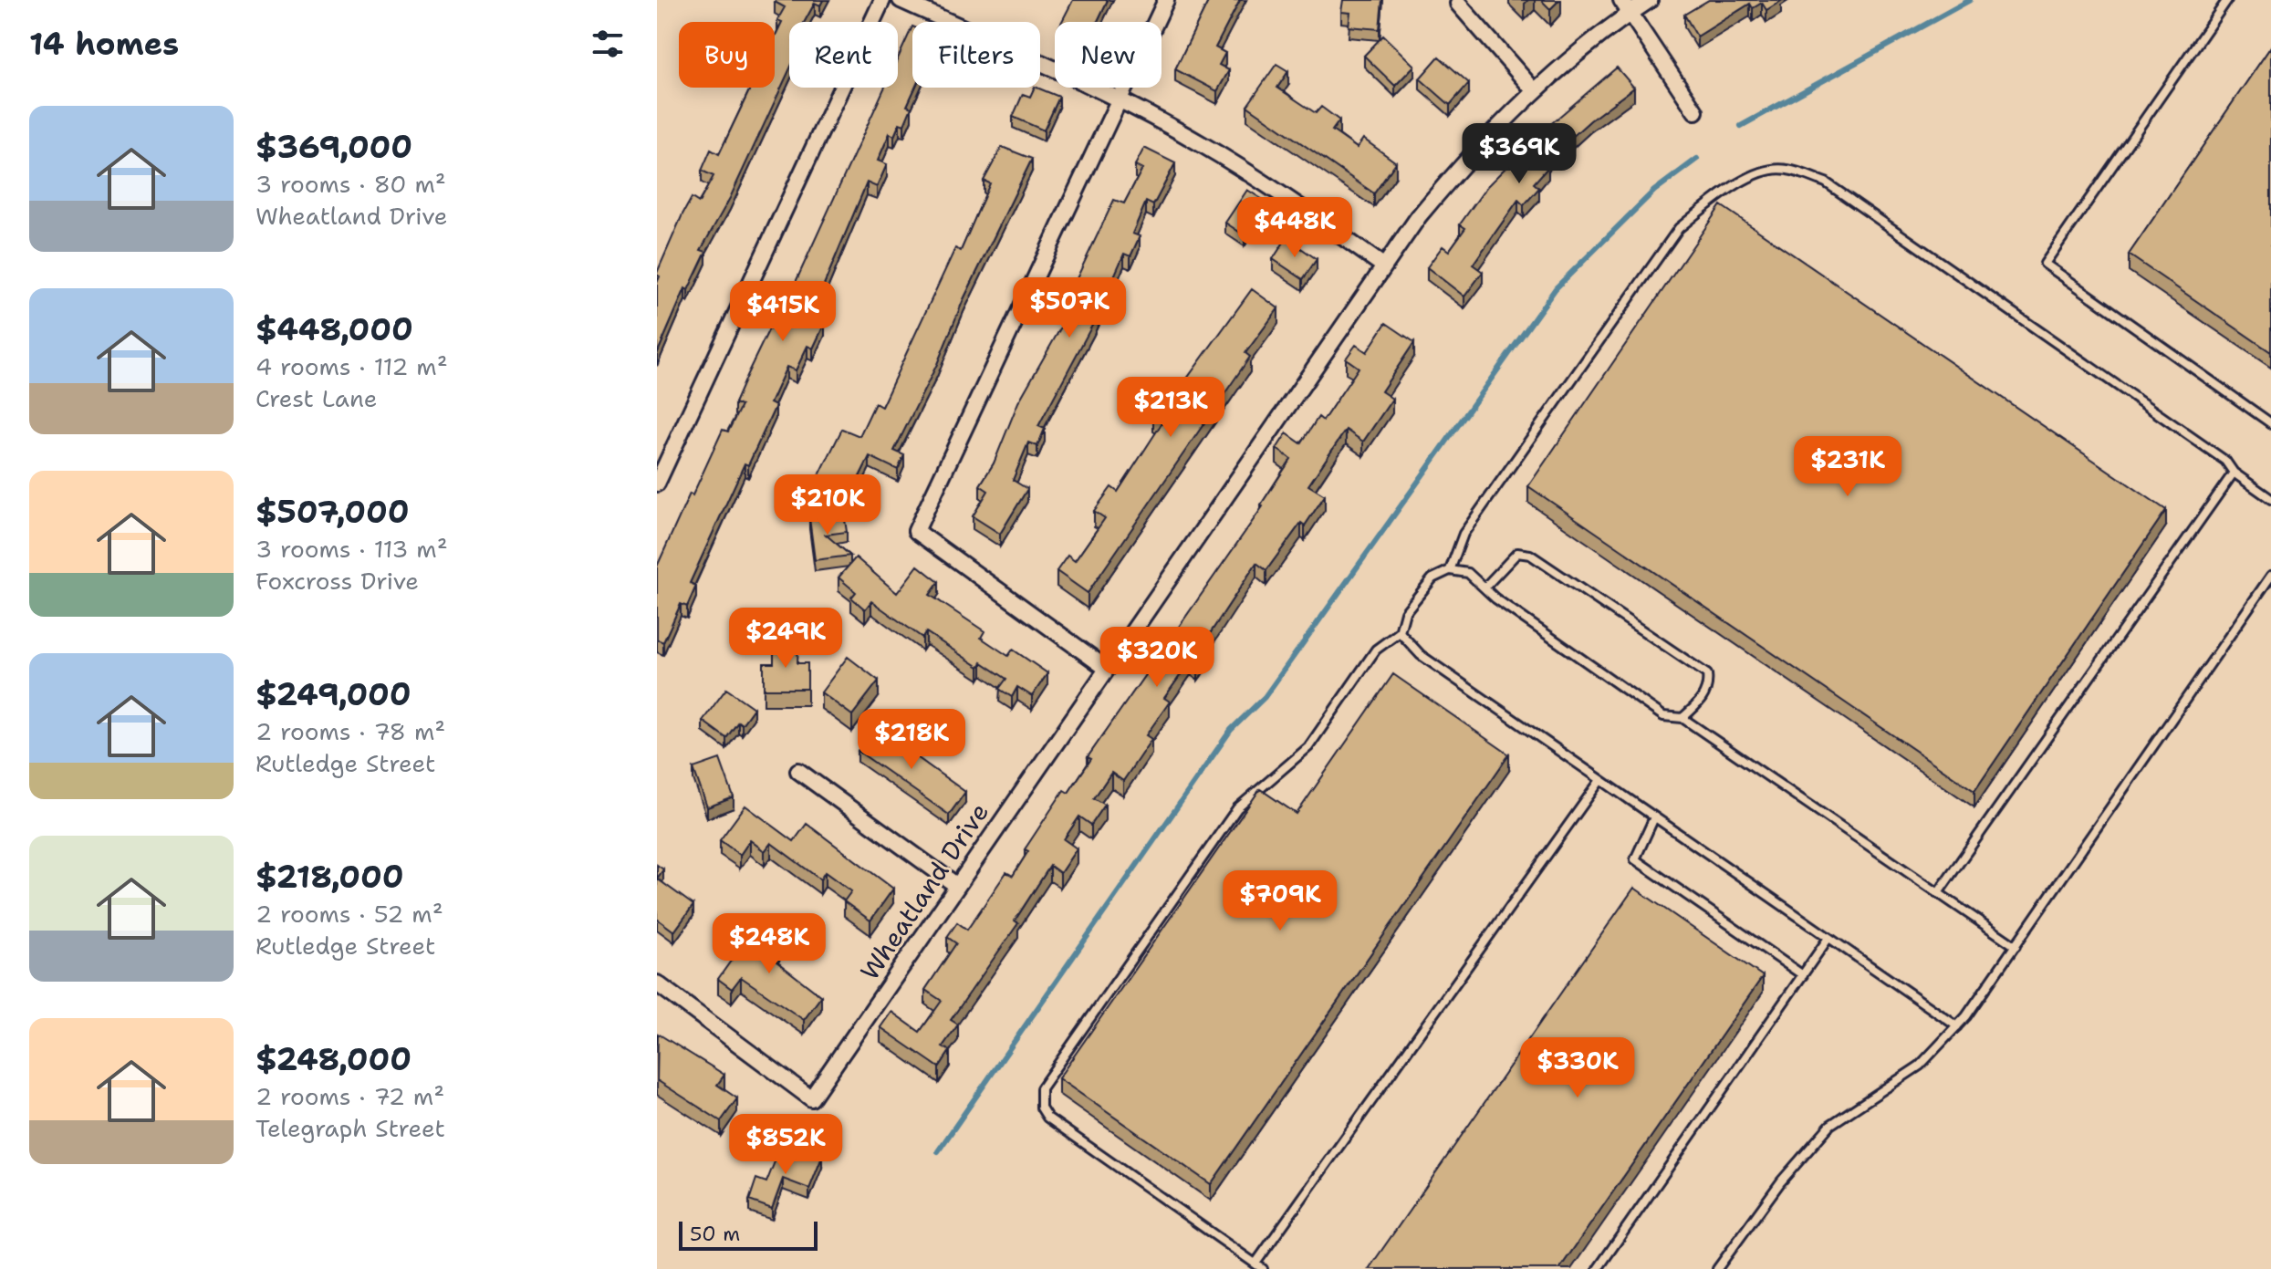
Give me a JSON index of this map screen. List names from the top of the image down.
{
  "streets": {
    "street": ["Wheatland Drive"]
  },
  "scale_bar": "50 m",
  "page": {
    "heading": "14 homes",
    "chip": [
      "Buy",
      "Rent",
      "Filters",
      "New"
    ],
    "list": [
      {
        "name": "$369,000",
        "note": "3 rooms · 80 m² · Wheatland Drive"
      },
      {
        "name": "$448,000",
        "note": "4 rooms · 112 m² · Crest Lane"
      },
      {
        "name": "$507,000",
        "note": "3 rooms · 113 m² · Foxcross Drive"
      },
      {
        "name": "$249,000",
        "note": "2 rooms · 78 m² · Rutledge Street"
      },
      {
        "name": "$218,000",
        "note": "2 rooms · 52 m² · Rutledge Street"
      },
      {
        "name": "$248,000",
        "note": "2 rooms · 72 m² · Telegraph Street"
      }
    ],
    "price": [
      "$369K",
      "$448K",
      "$507K",
      "$415K",
      "$213K",
      "$231K",
      "$210K",
      "$249K",
      "$320K",
      "$218K",
      "$709K",
      "$248K",
      "$330K",
      "$852K"
    ],
    "scale": "50 m"
  }
}
